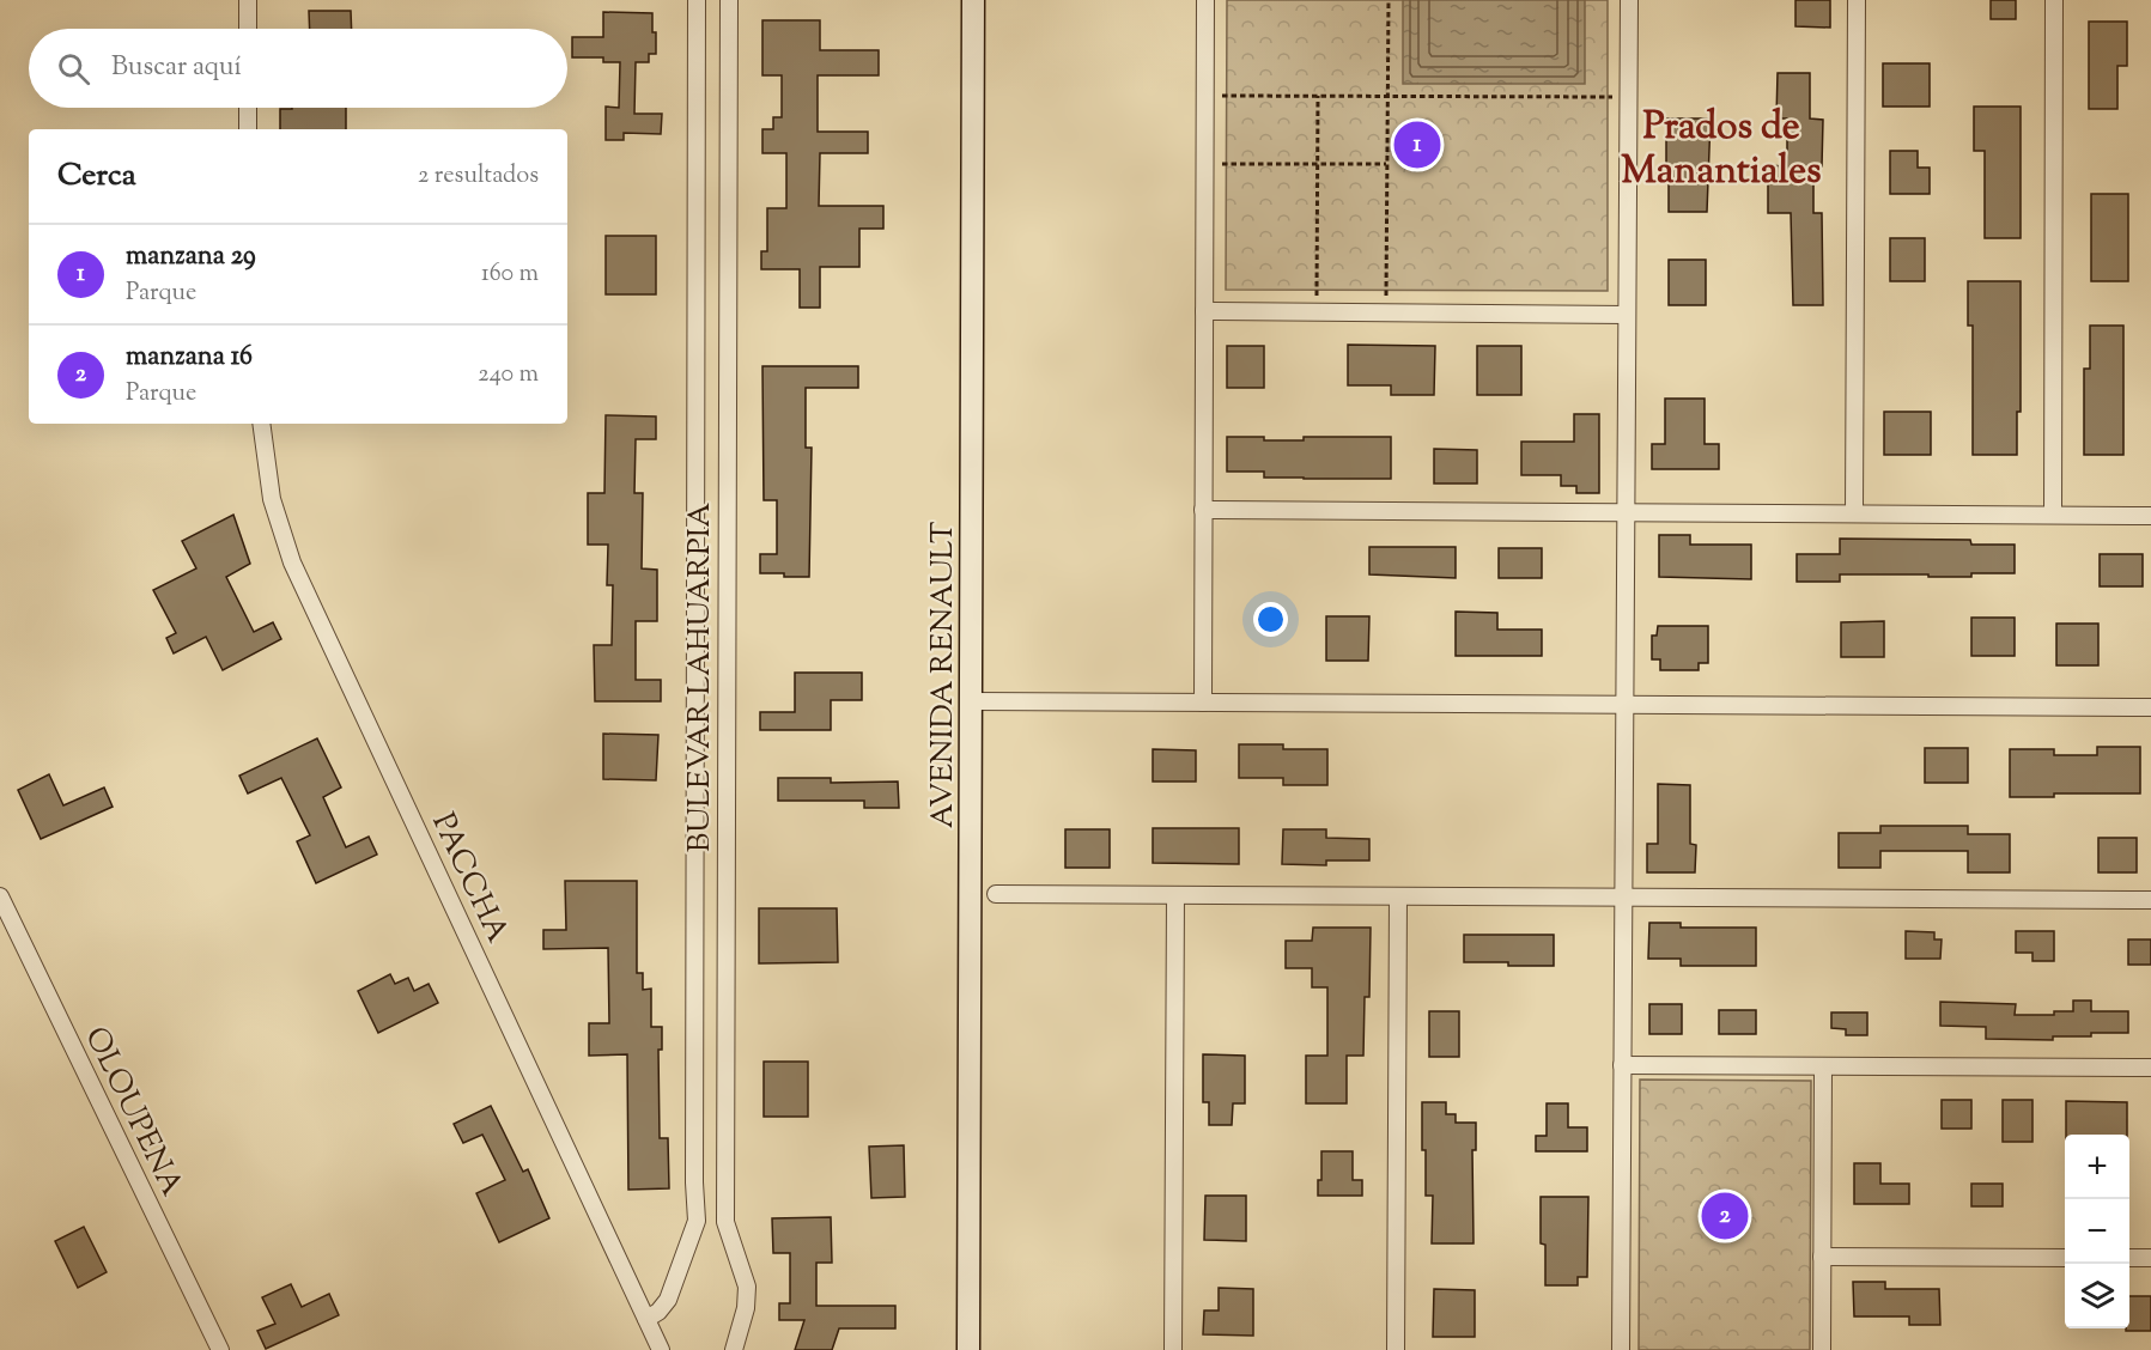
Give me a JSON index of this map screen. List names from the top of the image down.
{
  "streets": {
    "street": [
      "AVENIDA RENAULT",
      "BULEVAR LAHUARPIA",
      "PACCHA",
      "OLOUPENA"
    ]
  },
  "districts": ["Prados de Manantiales"],
  "page": {
    "search": "Buscar aquí",
    "pins": ["1", "2"],
    "heading": ["Cerca", "2 resultados"],
    "list": [
      {
        "mark": "1",
        "name": "manzana 29",
        "note": "Parque",
        "value": "160 m"
      },
      {
        "mark": "2",
        "name": "manzana 16",
        "note": "Parque",
        "value": "240 m"
      }
    ],
    "map_buttons": ["+", "−"]
  }
}
